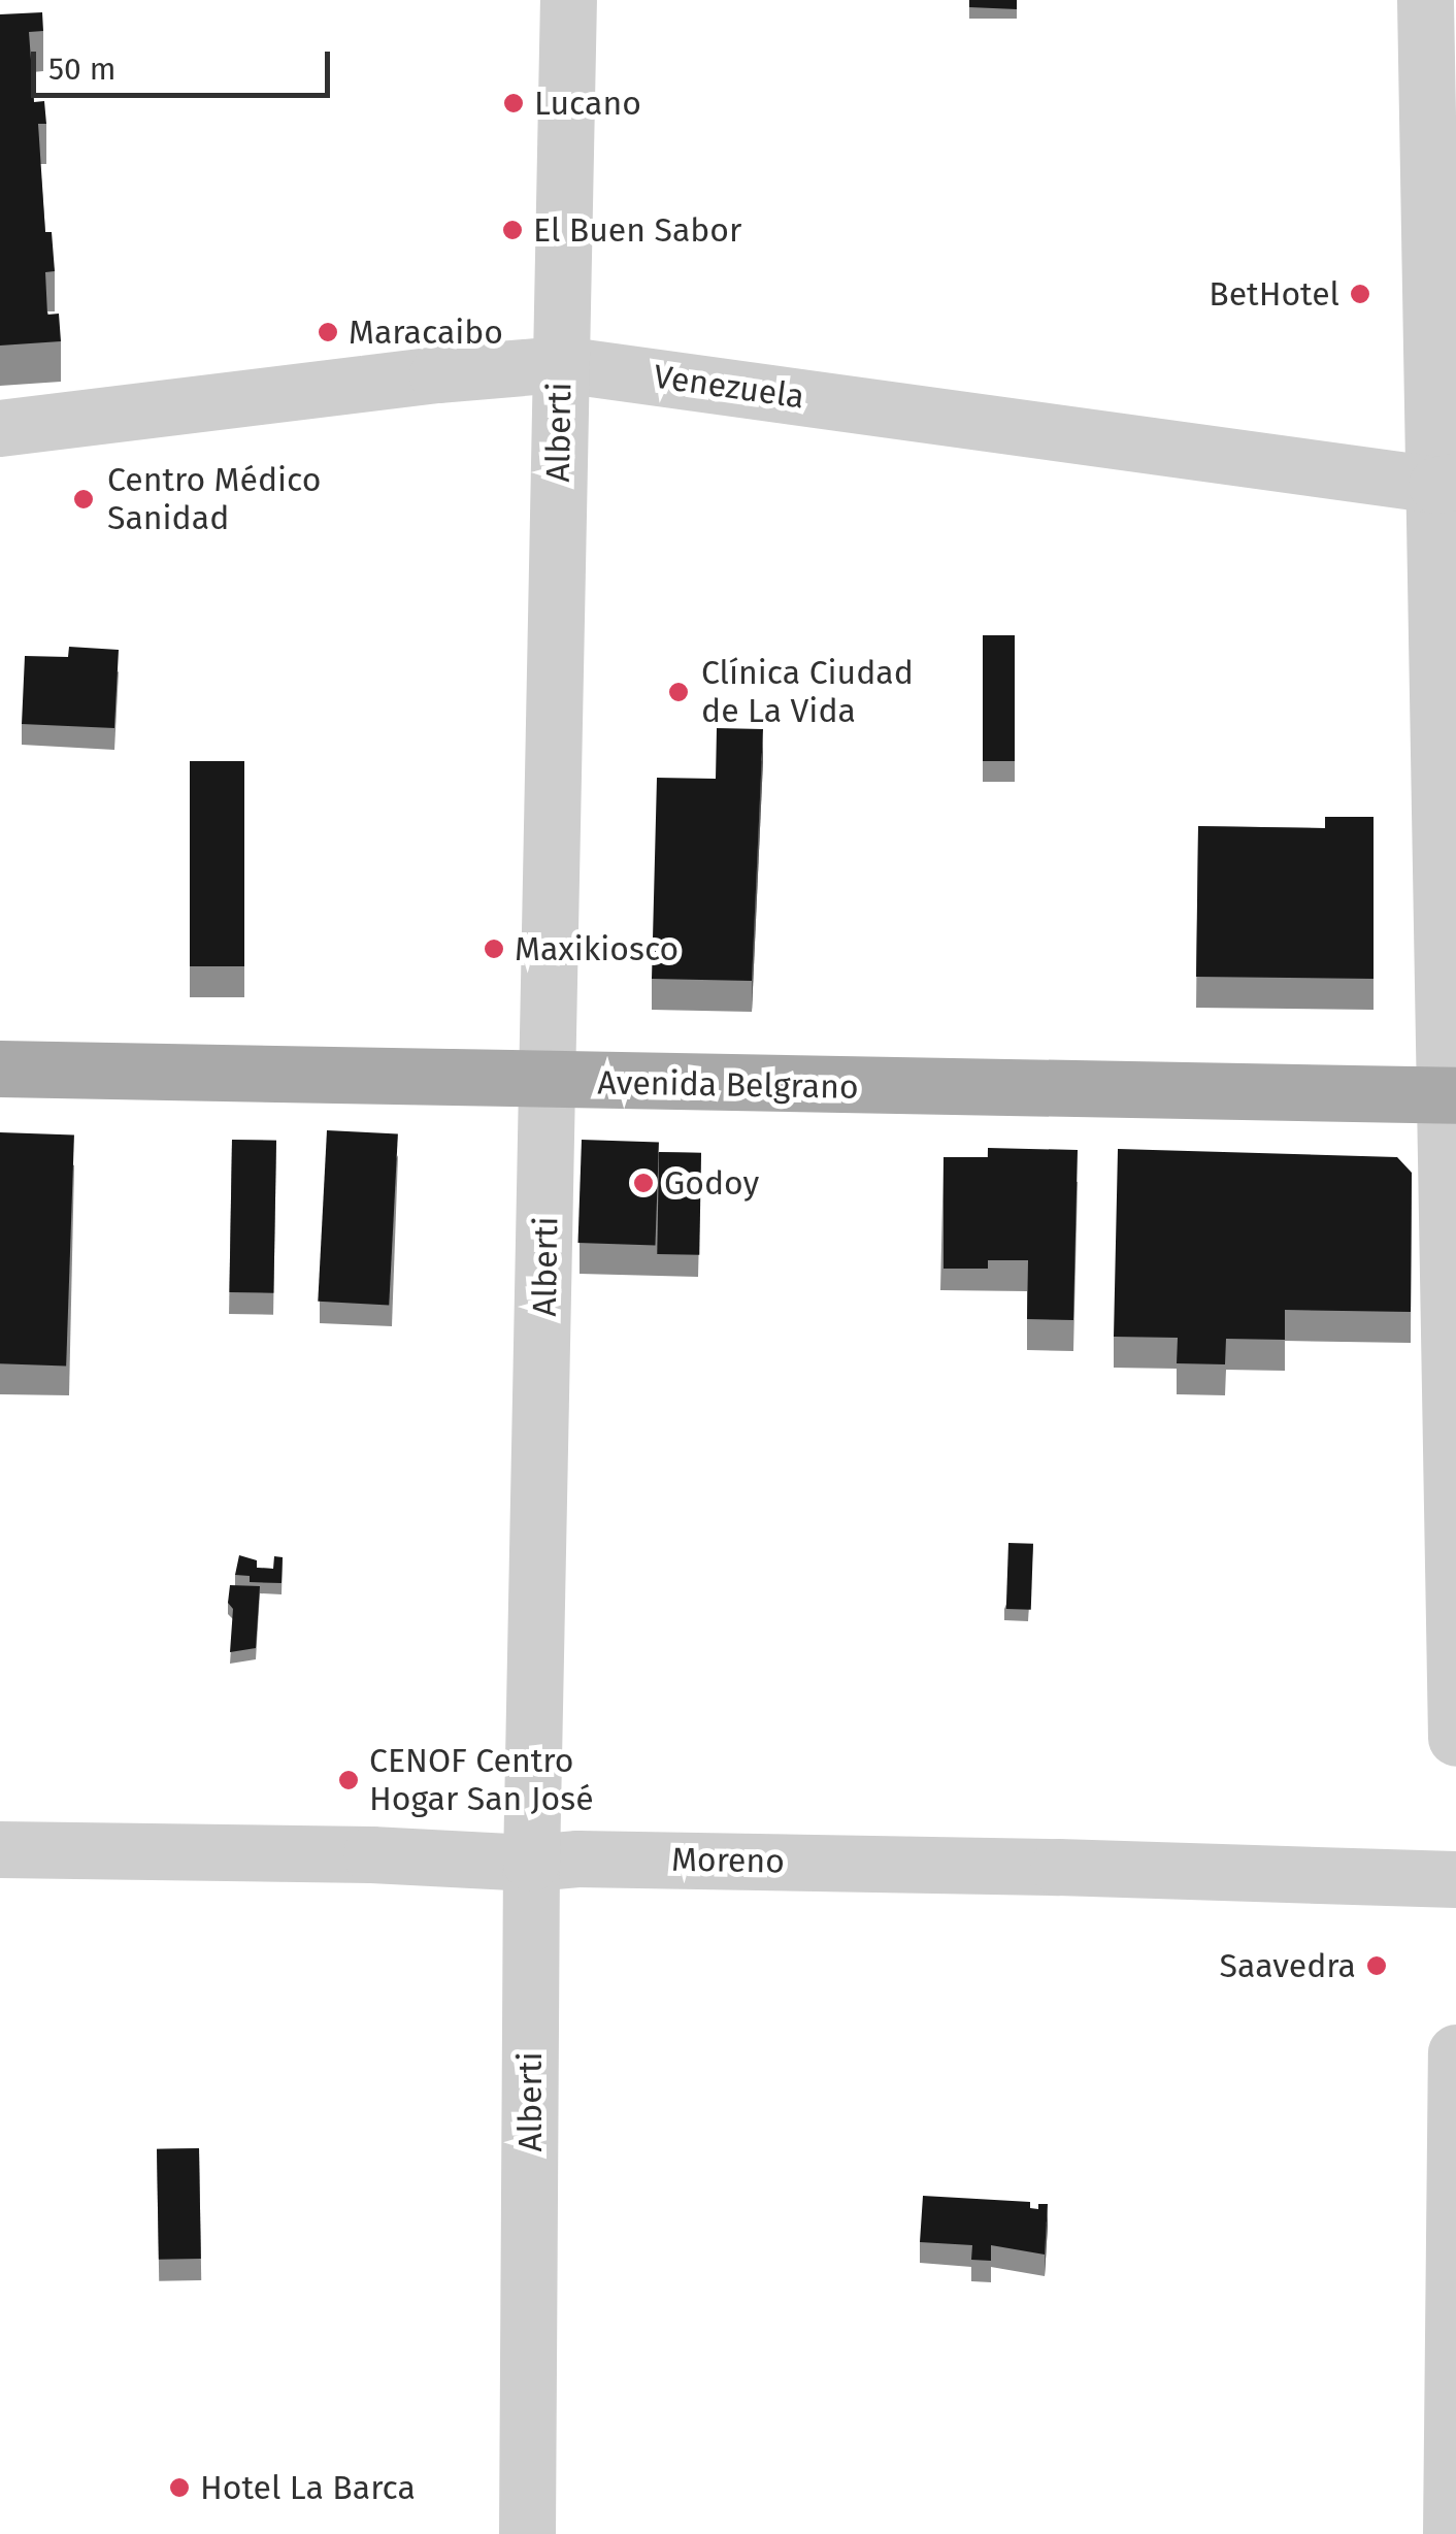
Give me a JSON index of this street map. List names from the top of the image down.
{
  "streets": {
    "main road": ["Avenida Belgrano"],
    "street": ["Venezuela", "Alberti", "Moreno"]
  },
  "crossings": [
    ["Venezuela", "Alberti"],
    ["Alberti", "Avenida Belgrano"],
    ["Alberti", "Moreno"]
  ],
  "places": [
    "Lucano",
    "El Buen Sabor",
    "BetHotel",
    "Maracaibo",
    "Centro Médico Sanidad",
    "Clínica Ciudad de La Vida",
    "Maxikiosco",
    "Godoy",
    "CENOF Centro Hogar San José",
    "Saavedra",
    "Hotel La Barca"
  ],
  "scale_bar": "50 m"
}
